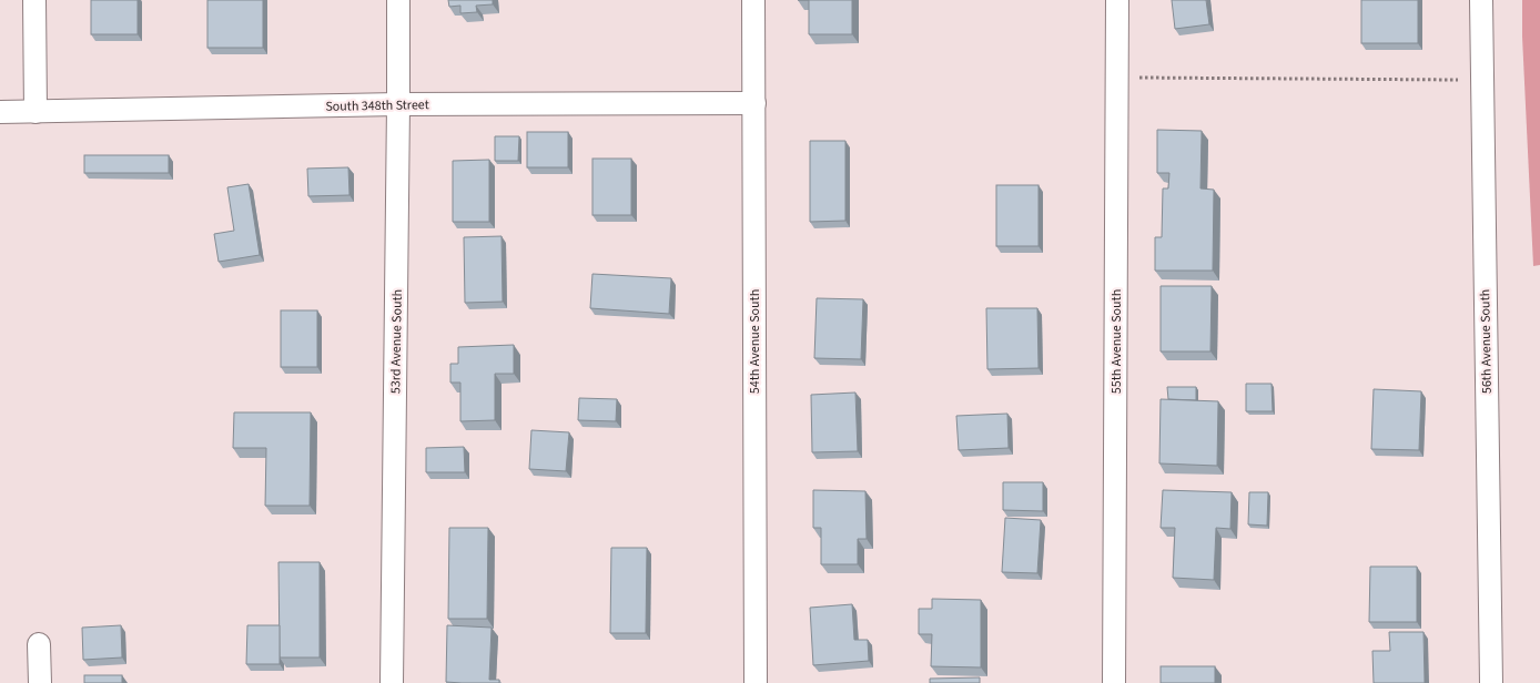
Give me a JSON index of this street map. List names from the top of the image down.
{
  "streets": {
    "street": [
      "South 348th Street",
      "53rd Avenue South",
      "54th Avenue South",
      "55th Avenue South",
      "56th Avenue South"
    ]
  },
  "crossings": [
    ["South 348th Street", "53rd Avenue South"],
    ["South 348th Street", "54th Avenue South"]
  ]
}
